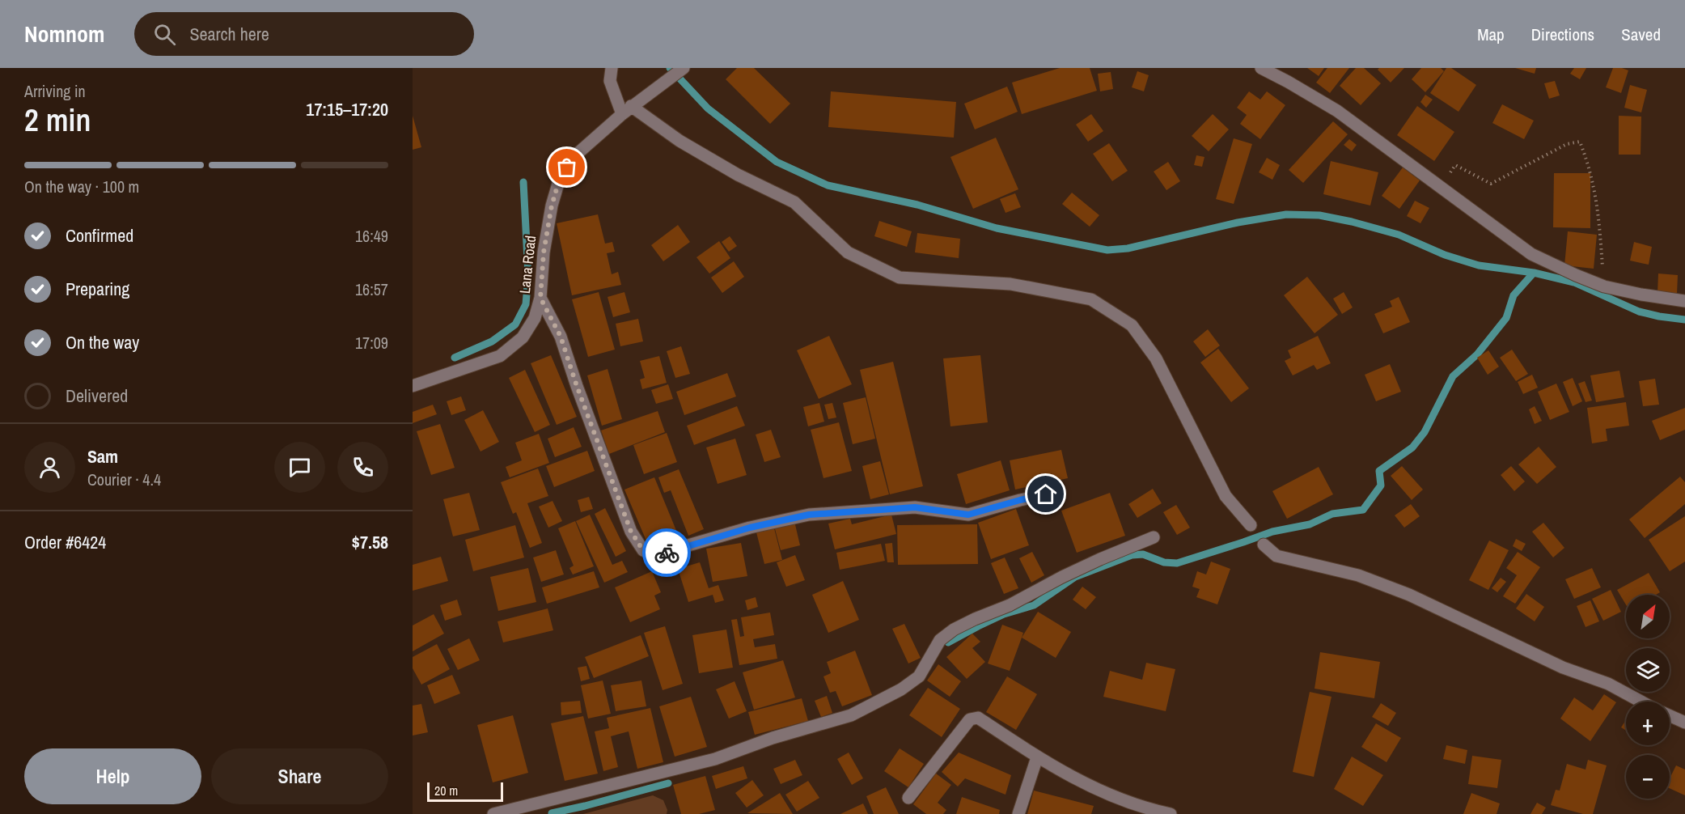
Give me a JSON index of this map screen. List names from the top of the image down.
{
  "streets": {
    "street": ["Lana Road"]
  },
  "scale_bar": "20 m",
  "north": "top right",
  "page": {
    "header": "Nomnom",
    "search": "Search here",
    "nav": ["Map", "Directions", "Saved"],
    "heading": ["2 min", "Arriving in", "17:15–17:20"],
    "panel": [
      "Sam",
      "Courier · 4.4",
      "Order #6424",
      "$7.58"
    ],
    "bar": "On the way · 100 m",
    "list": [
      ["Confirmed", "16:49"],
      ["Preparing", "16:57"],
      ["On the way", "17:09"],
      "Delivered"
    ],
    "map_buttons": ["+", "−"],
    "buttons": ["Help", "Share"],
    "scale": "20 m"
  }
}
